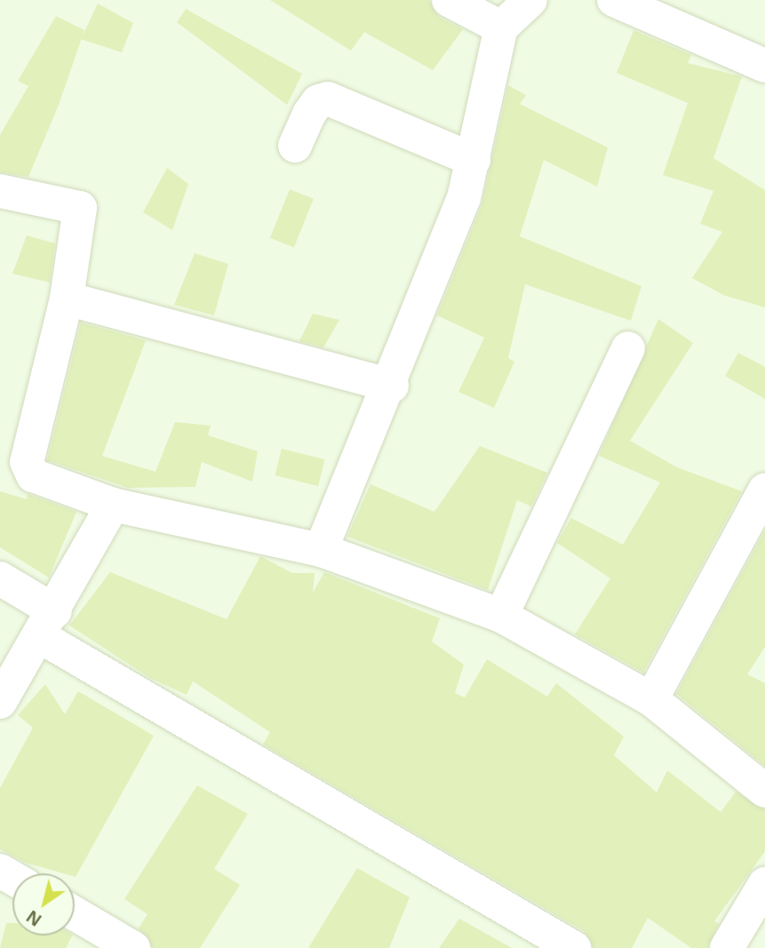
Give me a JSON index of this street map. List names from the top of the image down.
{
  "north": "bottom left"
}
